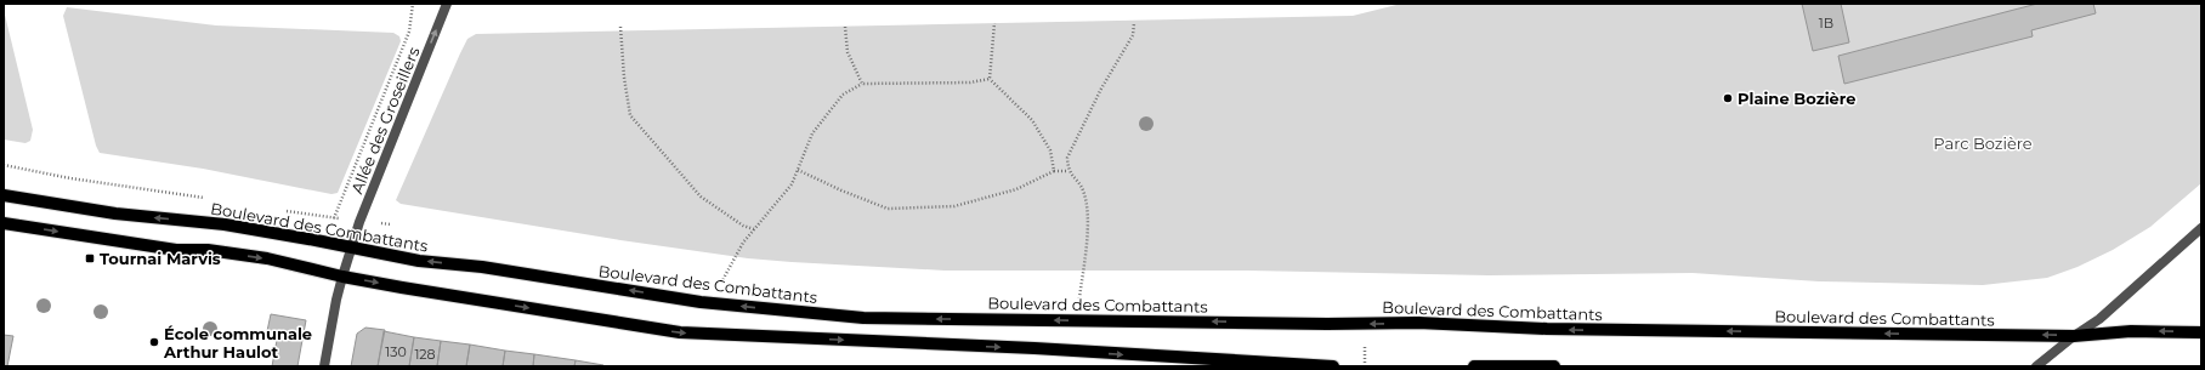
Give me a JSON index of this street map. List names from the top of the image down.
{
  "streets": {
    "main road": ["Boulevard des Combattants"],
    "street": ["Allée des Groseillers"]
  },
  "crossings": [
    ["Allée des Groseillers", "Boulevard des Combattants"]
  ],
  "one_way": ["Allée des Groseillers", "Boulevard des Combattants"],
  "parks": ["Parc Bozière"],
  "places": {
    "other": ["Plaine Bozière", "École communale Arthur Haulot"],
    "transit": ["Tournai Marvis"]
  },
  "house_numbers": ["1B", "130", "128"]
}
